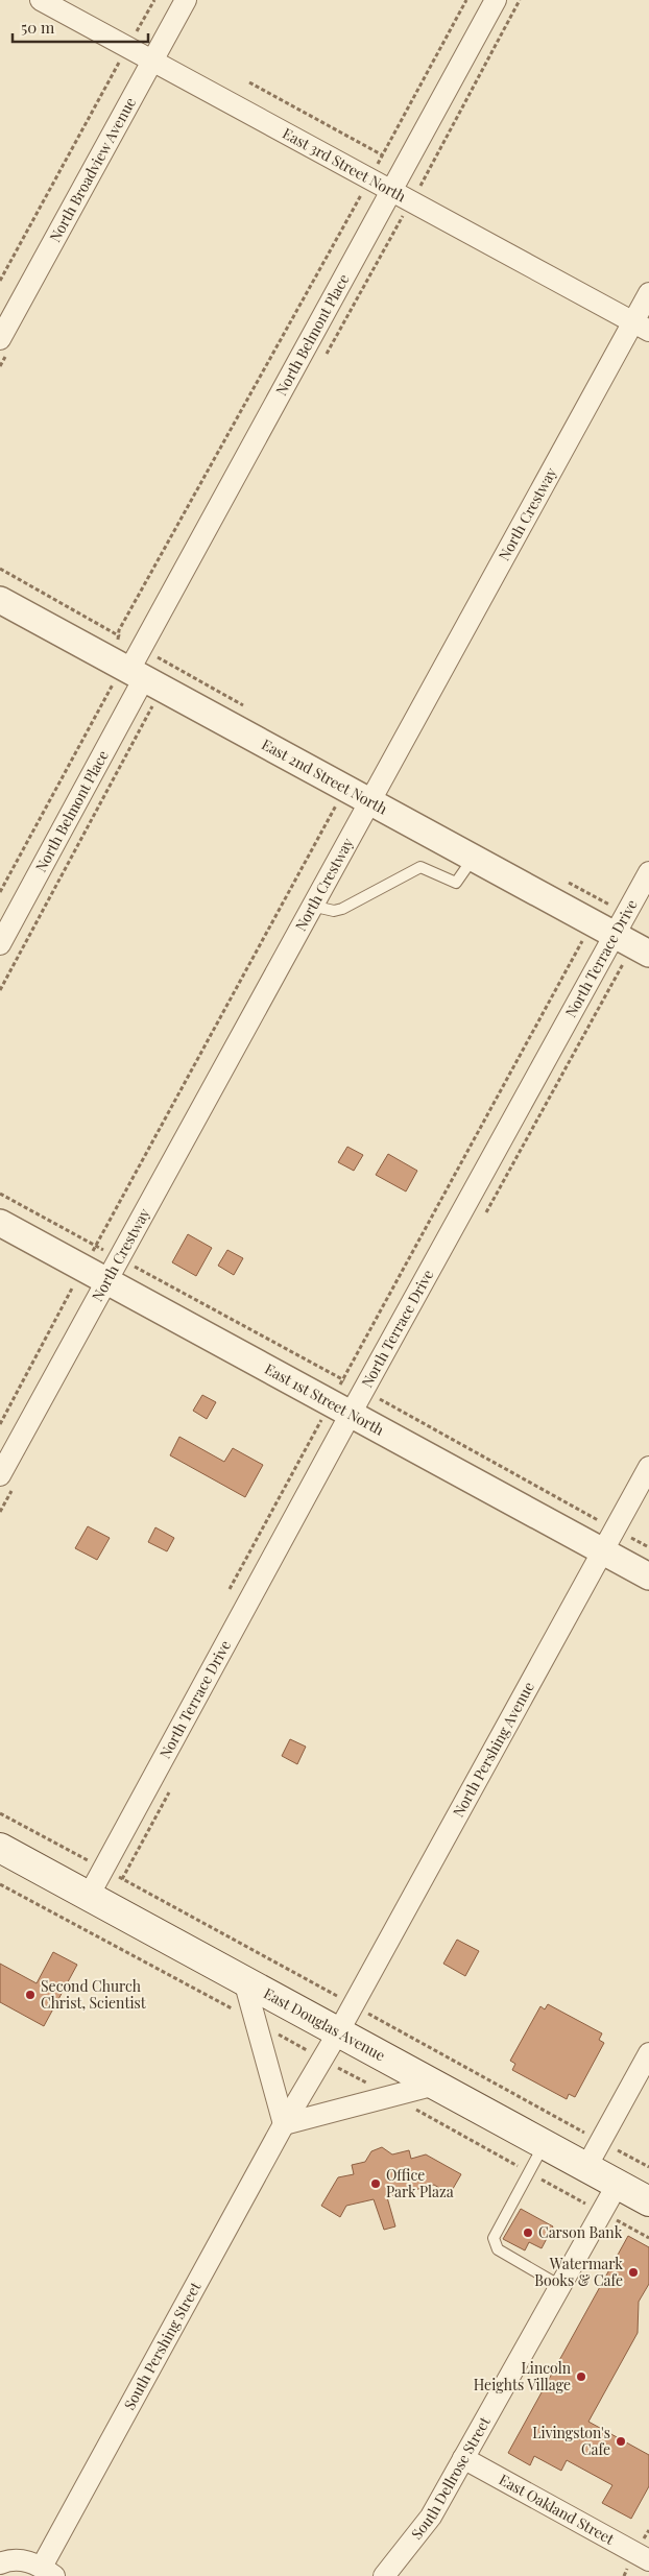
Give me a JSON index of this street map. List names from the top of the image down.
{
  "streets": {
    "main road": ["East Douglas Avenue"],
    "street": [
      "East 3rd Street North",
      "North Broadview Avenue",
      "North Belmont Place",
      "North Crestway",
      "East 2nd Street North",
      "North Terrace Drive",
      "East 1st Street North",
      "North Pershing Avenue",
      "South Pershing Street",
      "South Dellrose Street",
      "East Oakland Street"
    ]
  },
  "crossings": [
    ["East 3rd Street North", "North Broadview Avenue"],
    ["East 3rd Street North", "North Belmont Place"],
    ["East 3rd Street North", "North Crestway"],
    ["North Belmont Place", "East 2nd Street North"],
    ["North Crestway", "East 2nd Street North"],
    ["North Crestway", "East 1st Street North"],
    ["East 2nd Street North", "North Terrace Drive"],
    ["North Terrace Drive", "East 1st Street North"],
    ["North Terrace Drive", "East Douglas Avenue"],
    ["East 1st Street North", "North Pershing Avenue"],
    ["North Pershing Avenue", "East Douglas Avenue"],
    ["North Pershing Avenue", "South Pershing Street"],
    ["East Douglas Avenue", "South Pershing Street"],
    ["East Douglas Avenue", "South Dellrose Street"],
    ["South Dellrose Street", "East Oakland Street"]
  ],
  "places": [
    "Second Church Christ, Scientist",
    "Office Park Plaza",
    "Carson Bank",
    "Watermark Books & Cafe",
    "Lincoln Heights Village",
    "Livingston's Cafe"
  ],
  "scale_bar": "50 m"
}
